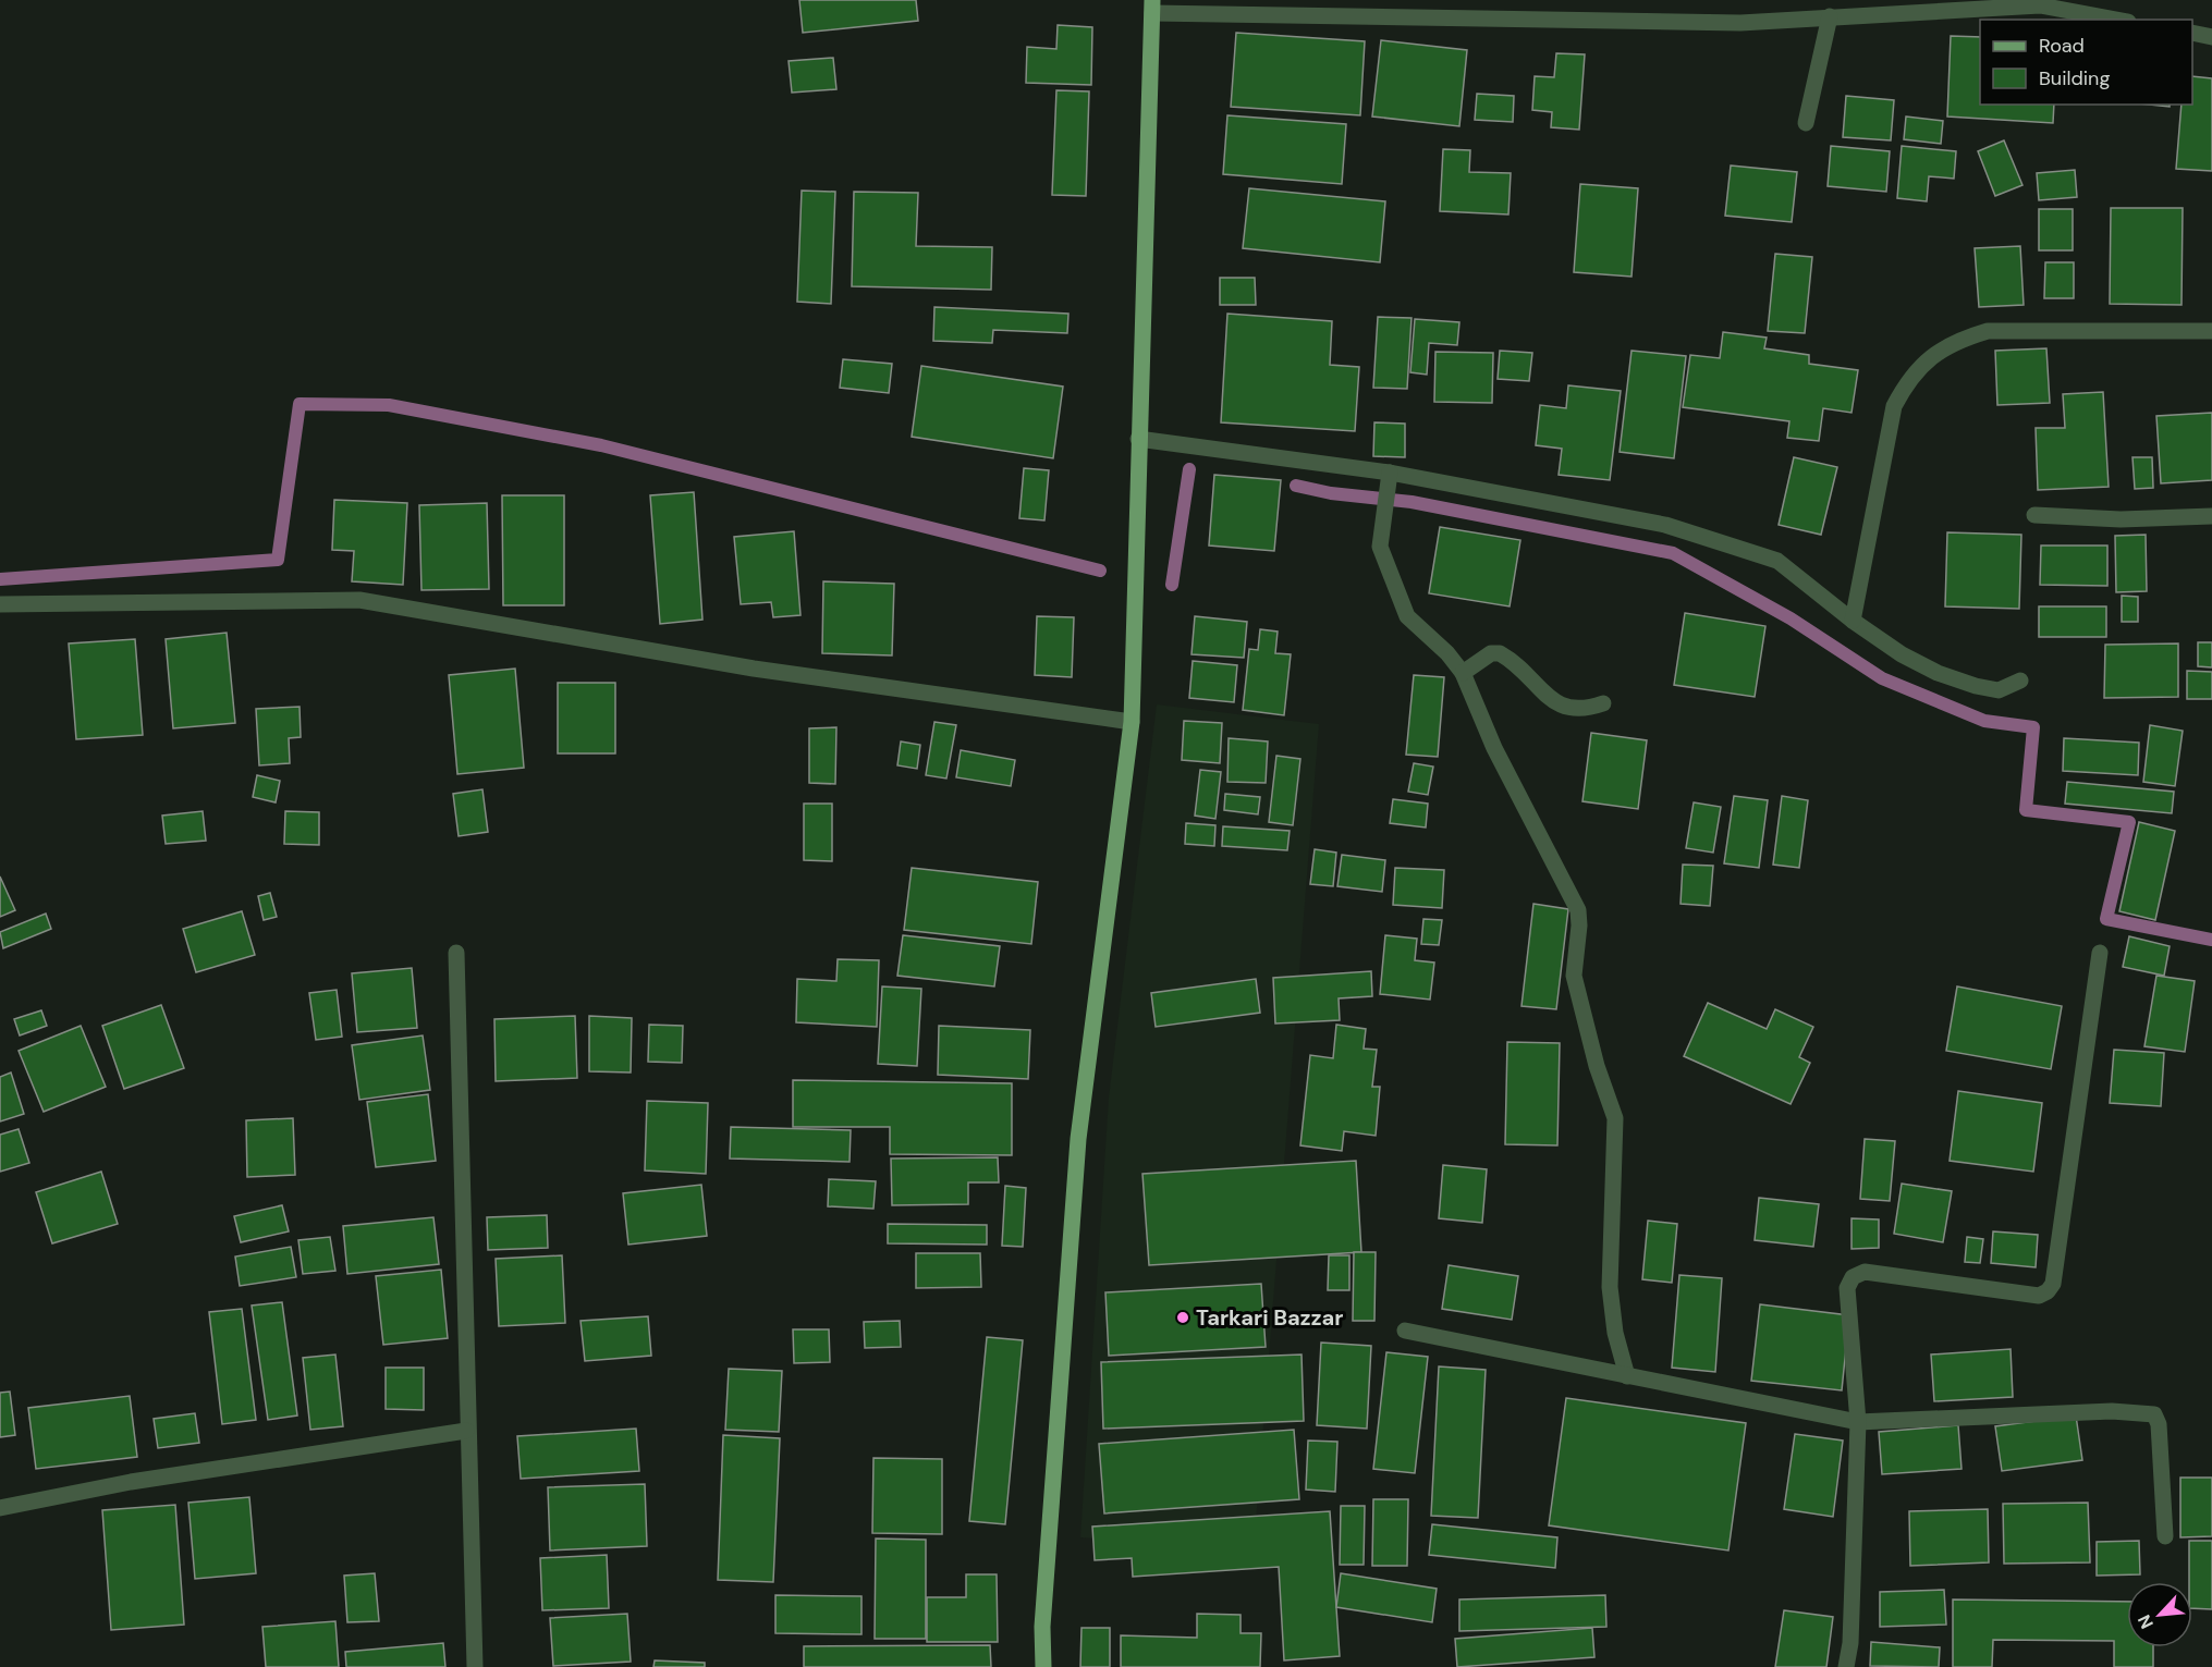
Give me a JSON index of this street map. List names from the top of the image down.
{
  "places": ["Tarkari Bazzar"],
  "legend": ["Road", "Building"],
  "north": "bottom left"
}
